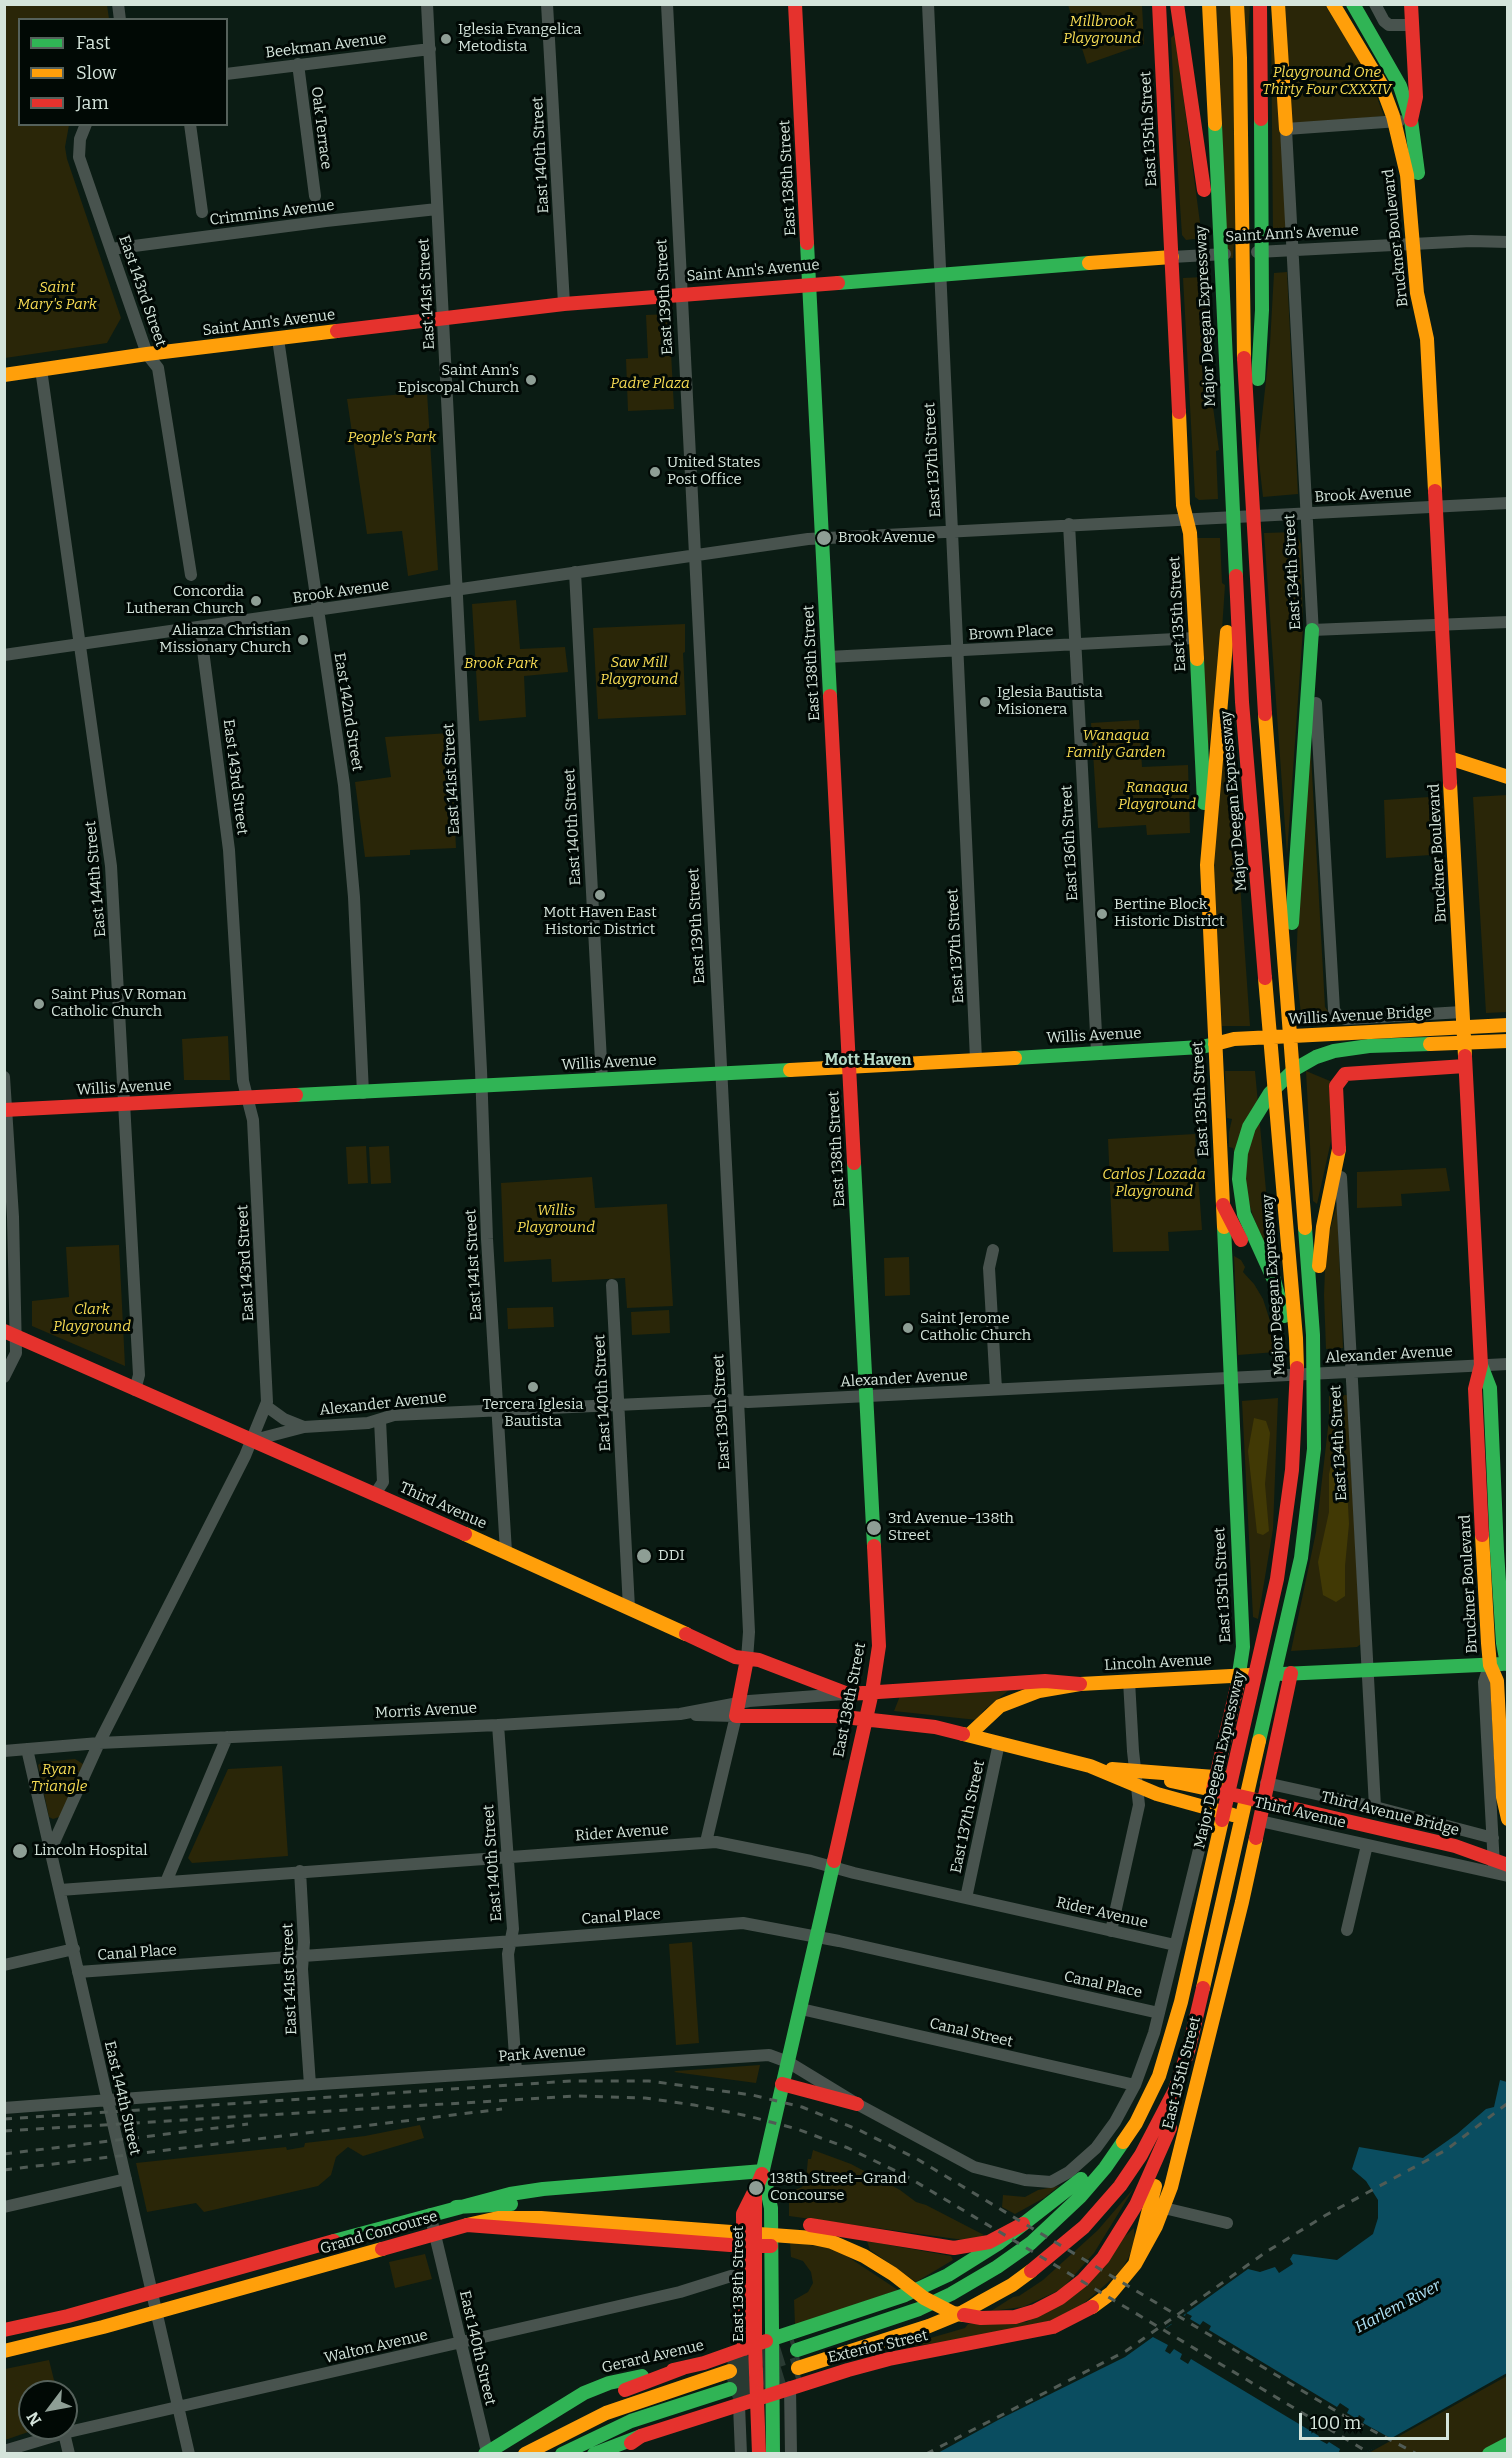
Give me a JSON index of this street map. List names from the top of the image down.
{
  "streets": {
    "main road": [
      "East 135th Street",
      "East 138th Street",
      "Saint Ann's Avenue",
      "Bruckner Boulevard",
      "East 139th Street",
      "Major Deegan Expressway",
      "East 134th Street",
      "Willis Avenue Bridge",
      "Willis Avenue",
      "Third Avenue",
      "Lincoln Avenue",
      "Third Avenue Bridge",
      "Grand Concourse",
      "Exterior Street",
      "Gerard Avenue"
    ],
    "street": [
      "Beekman Avenue",
      "Oak Terrace",
      "East 140th Street",
      "Crimmins Avenue",
      "East 143rd Street",
      "East 141st Street",
      "East 137th Street",
      "Brook Avenue",
      "Brown Place",
      "East 142nd Street",
      "East 136th Street",
      "East 144th Street",
      "Alexander Avenue",
      "Morris Avenue",
      "Rider Avenue",
      "Canal Place",
      "Canal Street",
      "Park Avenue",
      "Walton Avenue"
    ]
  },
  "crossings": [
    ["Beekman Avenue", "Oak Terrace"],
    ["Beekman Avenue", "East 141st Street"],
    ["East 135th Street", "Saint Ann's Avenue"],
    ["East 135th Street", "Brook Avenue"],
    ["East 135th Street", "Brown Place"],
    ["East 135th Street", "Willis Avenue Bridge"],
    ["East 135th Street", "Willis Avenue"],
    ["East 135th Street", "Alexander Avenue"],
    ["East 135th Street", "Third Avenue"],
    ["East 135th Street", "Lincoln Avenue"],
    ["East 135th Street", "Third Avenue Bridge"],
    ["East 135th Street", "Rider Avenue"],
    ["East 135th Street", "Canal Place"],
    ["East 135th Street", "Canal Street"],
    ["East 135th Street", "Park Avenue"],
    ["East 135th Street", "Exterior Street"],
    ["East 140th Street", "Saint Ann's Avenue"],
    ["East 140th Street", "Brook Avenue"],
    ["East 140th Street", "Willis Avenue"],
    ["East 140th Street", "Alexander Avenue"],
    ["East 140th Street", "Third Avenue"],
    ["East 140th Street", "Morris Avenue"],
    ["East 140th Street", "Rider Avenue"],
    ["East 140th Street", "Canal Place"],
    ["East 140th Street", "Park Avenue"],
    ["East 140th Street", "Grand Concourse"],
    ["East 140th Street", "Walton Avenue"],
    ["East 140th Street", "Gerard Avenue"],
    ["East 138th Street", "Saint Ann's Avenue"],
    ["East 138th Street", "Brook Avenue"],
    ["East 138th Street", "Brown Place"],
    ["East 138th Street", "Willis Avenue"],
    ["East 138th Street", "Alexander Avenue"],
    ["East 138th Street", "Third Avenue"],
    ["East 138th Street", "Rider Avenue"],
    ["East 138th Street", "Canal Place"],
    ["East 138th Street", "Canal Street"],
    ["East 138th Street", "Park Avenue"],
    ["East 138th Street", "Grand Concourse"],
    ["East 138th Street", "Walton Avenue"],
    ["East 138th Street", "Exterior Street"],
    ["East 138th Street", "Gerard Avenue"],
    ["Crimmins Avenue", "East 143rd Street"],
    ["Crimmins Avenue", "East 141st Street"],
    ["Saint Ann's Avenue", "Bruckner Boulevard"],
    ["Saint Ann's Avenue", "East 143rd Street"],
    ["Saint Ann's Avenue", "East 141st Street"],
    ["Saint Ann's Avenue", "East 139th Street"],
    ["Saint Ann's Avenue", "East 137th Street"],
    ["Saint Ann's Avenue", "East 134th Street"],
    ["Saint Ann's Avenue", "East 142nd Street"],
    ["Saint Ann's Avenue", "East 144th Street"],
    ["Bruckner Boulevard", "Brook Avenue"],
    ["Bruckner Boulevard", "East 134th Street"],
    ["Bruckner Boulevard", "Alexander Avenue"],
    ["Bruckner Boulevard", "Third Avenue"],
    ["Bruckner Boulevard", "Lincoln Avenue"],
    ["East 143rd Street", "Brook Avenue"],
    ["East 143rd Street", "East 144th Street"],
    ["East 143rd Street", "Willis Avenue"],
    ["East 143rd Street", "Alexander Avenue"],
    ["East 143rd Street", "Third Avenue"],
    ["East 143rd Street", "Morris Avenue"],
    ["East 141st Street", "Brook Avenue"],
    ["East 141st Street", "Willis Avenue"],
    ["East 141st Street", "Alexander Avenue"],
    ["East 141st Street", "Third Avenue"],
    ["East 141st Street", "Rider Avenue"],
    ["East 141st Street", "Canal Place"],
    ["East 141st Street", "Park Avenue"],
    ["East 139th Street", "Brook Avenue"],
    ["East 139th Street", "Willis Avenue"],
    ["East 139th Street", "Alexander Avenue"],
    ["East 139th Street", "Third Avenue"],
    ["East 139th Street", "Morris Avenue"],
    ["East 139th Street", "Rider Avenue"],
    ["East 137th Street", "Brook Avenue"],
    ["East 137th Street", "Brown Place"],
    ["East 137th Street", "Willis Avenue"],
    ["East 137th Street", "Third Avenue"],
    ["East 137th Street", "Rider Avenue"],
    ["Brook Avenue", "East 134th Street"],
    ["Brook Avenue", "East 142nd Street"],
    ["Brook Avenue", "East 136th Street"],
    ["Brook Avenue", "East 144th Street"],
    ["East 134th Street", "Alexander Avenue"],
    ["East 134th Street", "Third Avenue"],
    ["East 134th Street", "Lincoln Avenue"],
    ["Brown Place", "East 136th Street"],
    ["East 142nd Street", "Willis Avenue"],
    ["East 136th Street", "Willis Avenue"],
    ["East 144th Street", "Willis Avenue"],
    ["East 144th Street", "Third Avenue"],
    ["East 144th Street", "Morris Avenue"],
    ["East 144th Street", "Rider Avenue"],
    ["East 144th Street", "Canal Place"],
    ["East 144th Street", "Park Avenue"],
    ["East 144th Street", "Grand Concourse"],
    ["East 144th Street", "Walton Avenue"],
    ["Willis Avenue Bridge", "Willis Avenue"],
    ["Alexander Avenue", "Third Avenue"],
    ["Third Avenue", "Lincoln Avenue"],
    ["Third Avenue", "Third Avenue Bridge"]
  ],
  "districts": ["Mott Haven"],
  "water": ["Harlem River"],
  "parks": [
    "Millbrook Playground",
    "Playground One Thirty Four CXXXIV",
    "Saint Mary's Park",
    "Padre Plaza",
    "People's Park",
    "Saw Mill Playground",
    "Brook Park",
    "Wanaqua Family Garden",
    "Ranaqua Playground",
    "Carlos J Lozada Playground",
    "Willis Playground",
    "Clark Playground",
    "Ryan Triangle"
  ],
  "places": [
    "Iglesia Evangelica Metodista",
    "Saint Ann's Episcopal Church",
    "United States Post Office",
    "Brook Avenue",
    "Concordia Lutheran Church",
    "Alianza Christian Missionary Church",
    "Iglesia Bautista Misionera",
    "Mott Haven East Historic District",
    "Bertine Block Historic District",
    "Saint Pius V Roman Catholic Church",
    "Saint Jerome Catholic Church",
    "Tercera Iglesia Bautista",
    "3rd Avenue–138th Street",
    "DDI",
    "Lincoln Hospital",
    "138th Street–Grand Concourse"
  ],
  "legend": ["Fast", "Slow", "Jam"],
  "scale_bar": "100 m",
  "north": "bottom left"
}
